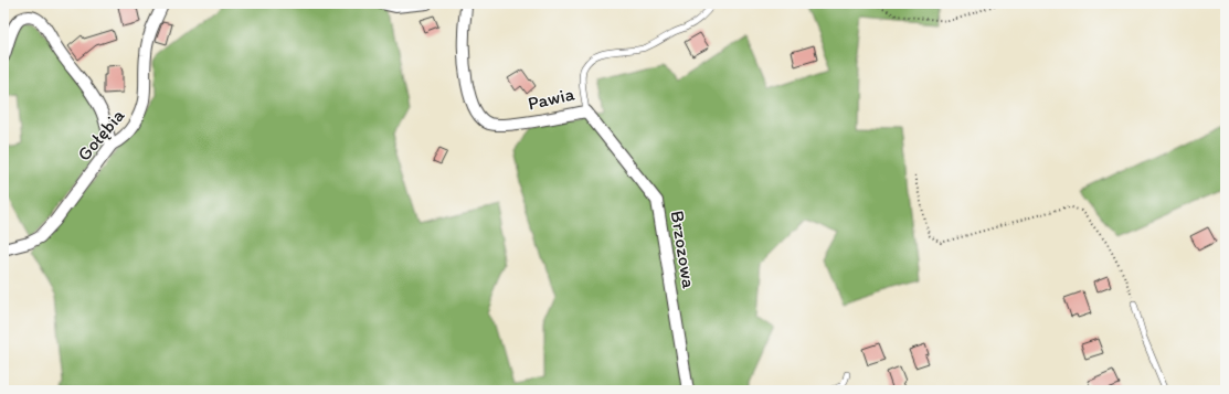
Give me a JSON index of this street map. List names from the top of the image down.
{
  "streets": {
    "street": ["Pawia", "Gołębia", "Brzozowa"]
  },
  "crossings": [
    ["Pawia", "Brzozowa"]
  ]
}
